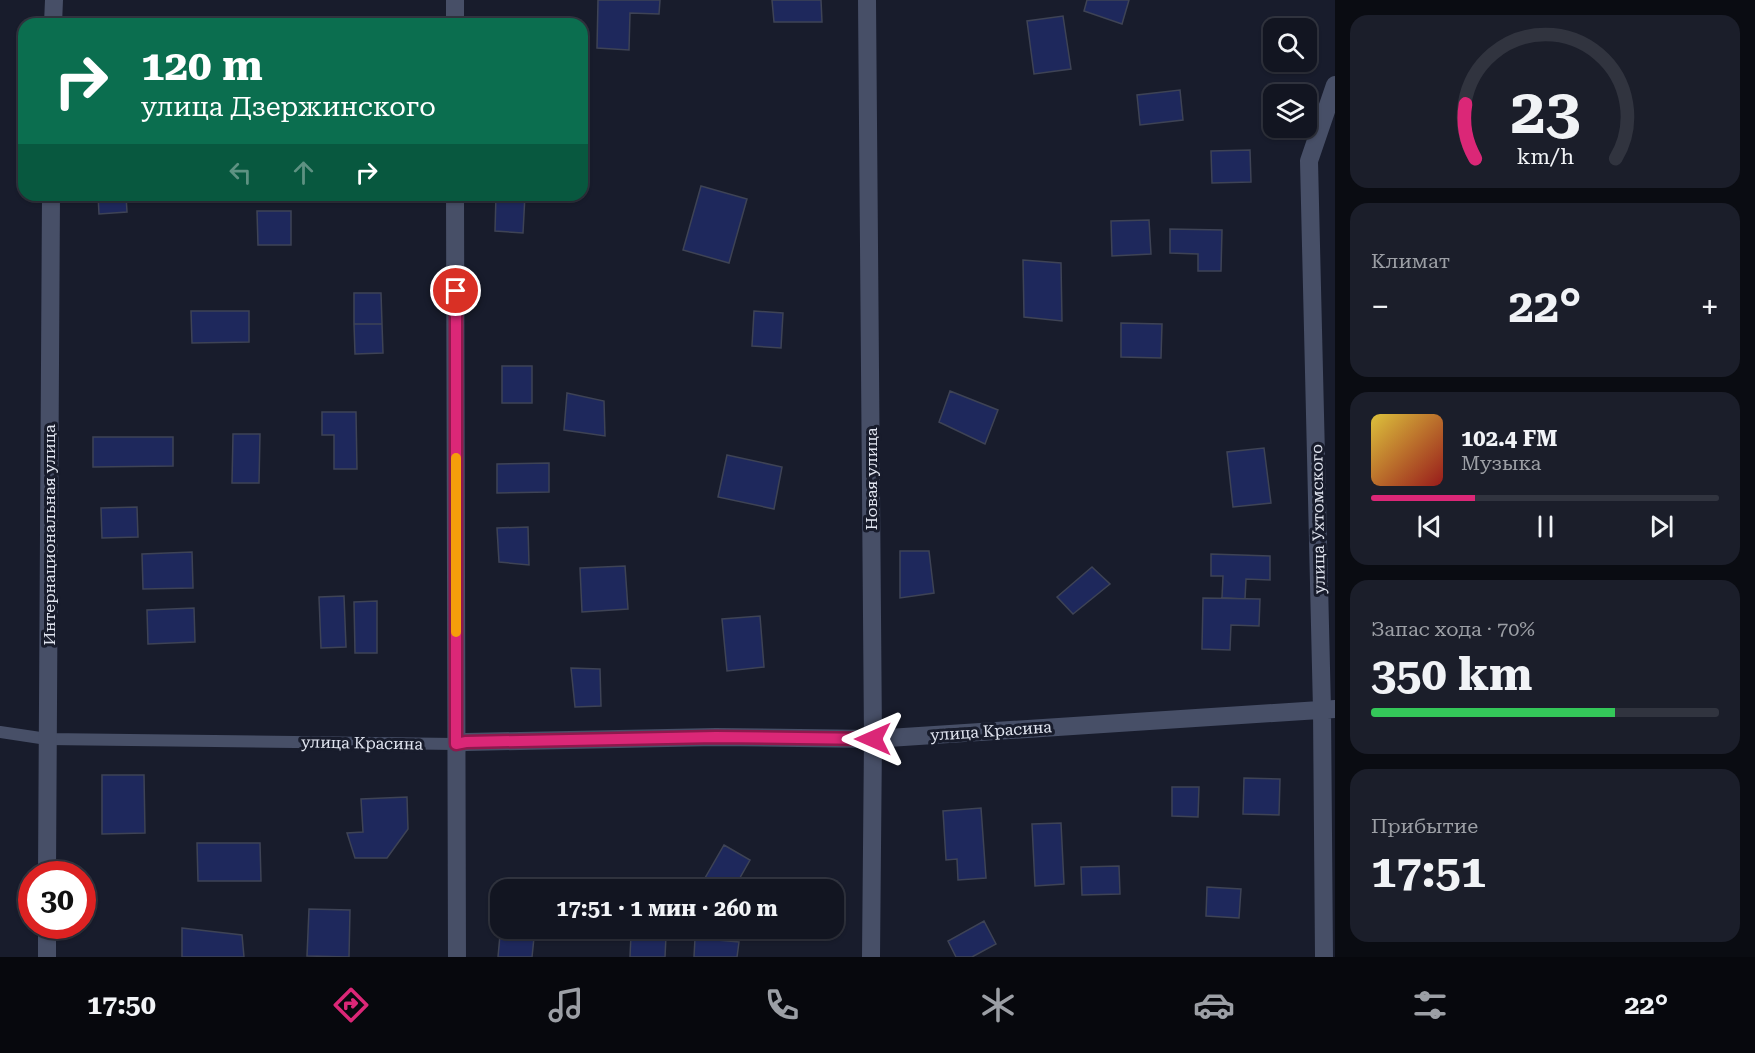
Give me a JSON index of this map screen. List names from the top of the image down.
{
  "streets": {
    "street": [
      "Новая улица",
      "улица Ухтомского",
      "Интернациональная улица",
      "улица Красина"
    ]
  },
  "crossings": [
    ["Новая улица", "улица Красина"],
    ["улица Ухтомского", "улица Красина"],
    ["Интернациональная улица", "улица Красина"]
  ],
  "page": {
    "turn": ["120 m", "улица Дзержинского"],
    "tile": [
      "Климат",
      ["Запас хода · 70%", "350 km"],
      ["Прибытие", "17:51"]
    ],
    "heat": ["−", "22°", "+"],
    "song": ["102.4 FM", "Музыка"],
    "limit": "30",
    "trip": "17:51 · 1 мин · 260 m",
    "tabs": ["17:50", "22°"],
    "gauge": ["23", "km/h"]
  }
}
